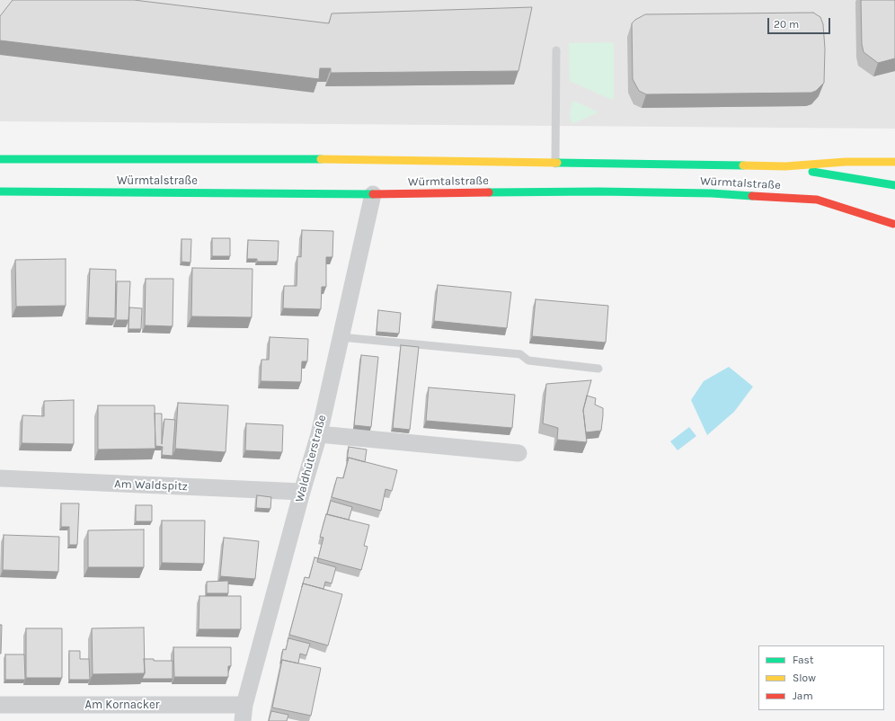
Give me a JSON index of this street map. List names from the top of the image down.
{
  "streets": {
    "main road": ["Würmtalstraße"],
    "street": ["Waldhüterstraße", "Am Waldspitz", "Am Kornacker"]
  },
  "crossings": [
    ["Würmtalstraße", "Waldhüterstraße"],
    ["Waldhüterstraße", "Am Waldspitz"],
    ["Waldhüterstraße", "Am Kornacker"]
  ],
  "legend": ["Fast", "Slow", "Jam"],
  "scale_bar": "20 m"
}
